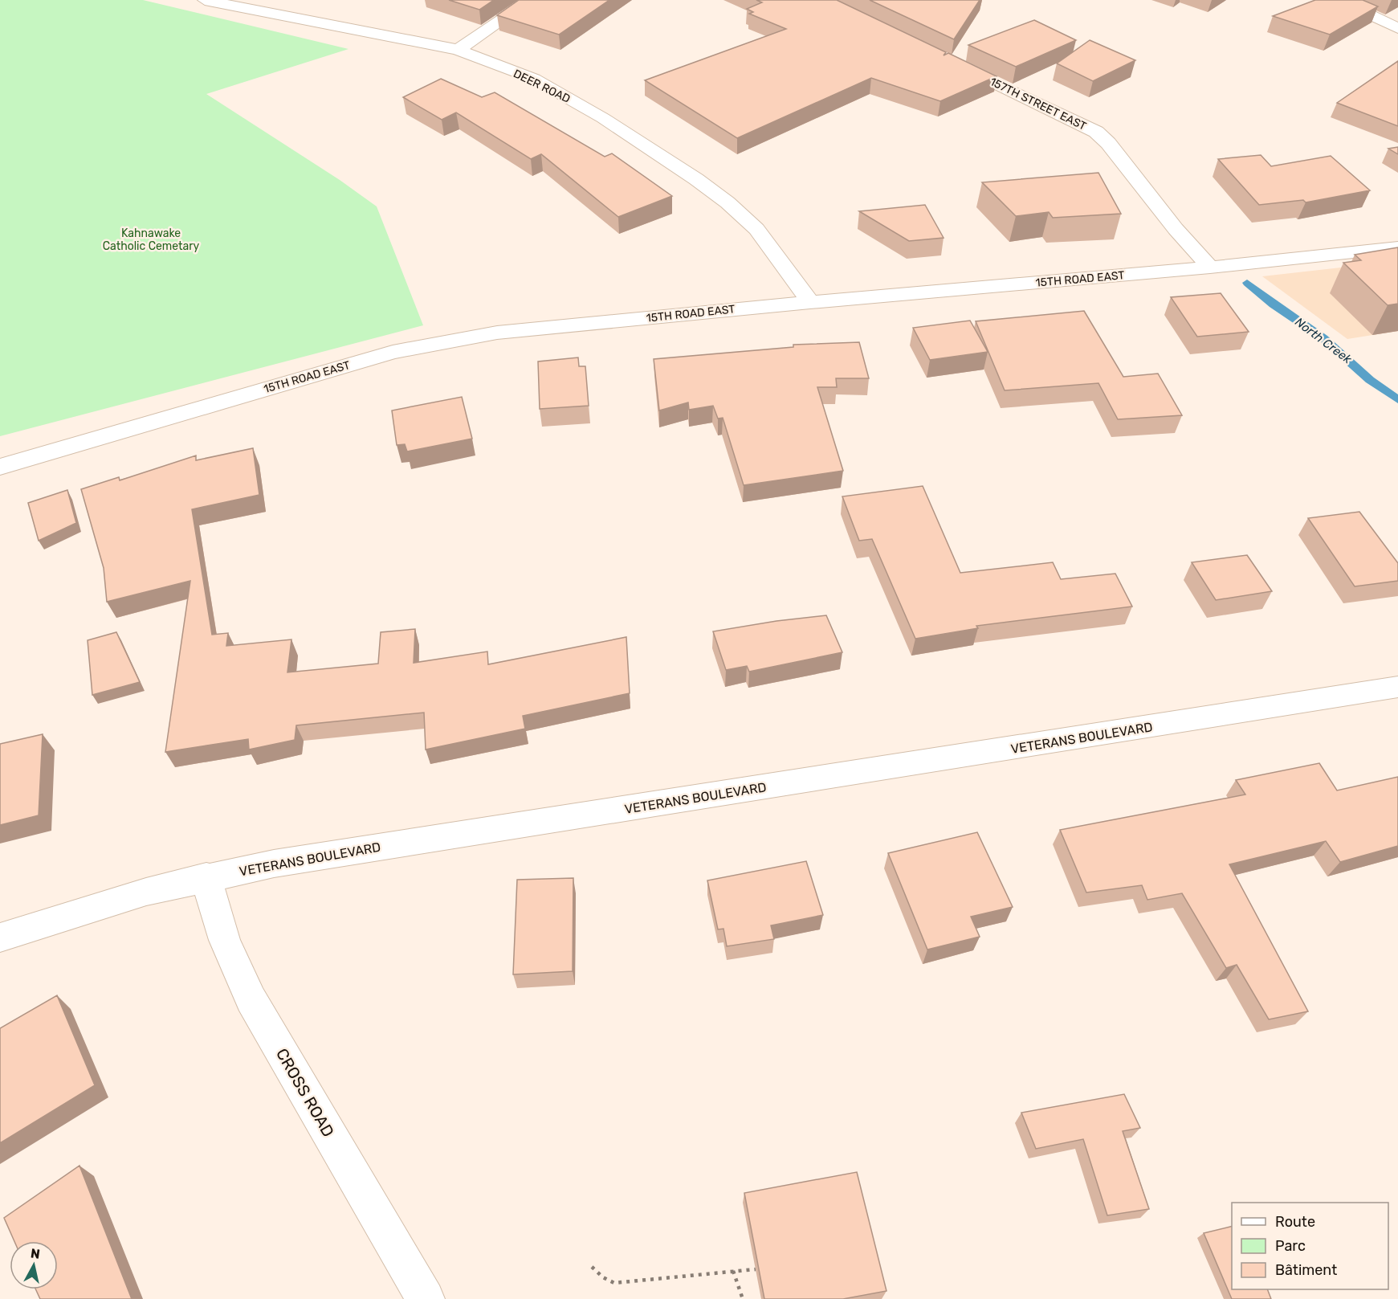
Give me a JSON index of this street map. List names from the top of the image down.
{
  "streets": {
    "street": [
      "DEER ROAD",
      "157TH STREET EAST",
      "15TH ROAD EAST",
      "VETERANS BOULEVARD",
      "CROSS ROAD"
    ]
  },
  "crossings": [
    ["DEER ROAD", "15TH ROAD EAST"],
    ["157TH STREET EAST", "15TH ROAD EAST"],
    ["VETERANS BOULEVARD", "CROSS ROAD"]
  ],
  "water": ["North Creek"],
  "parks": ["Kahnawake Catholic Cemetary"],
  "legend": ["Route", "Parc", "Bâtiment"],
  "north": "top"
}
